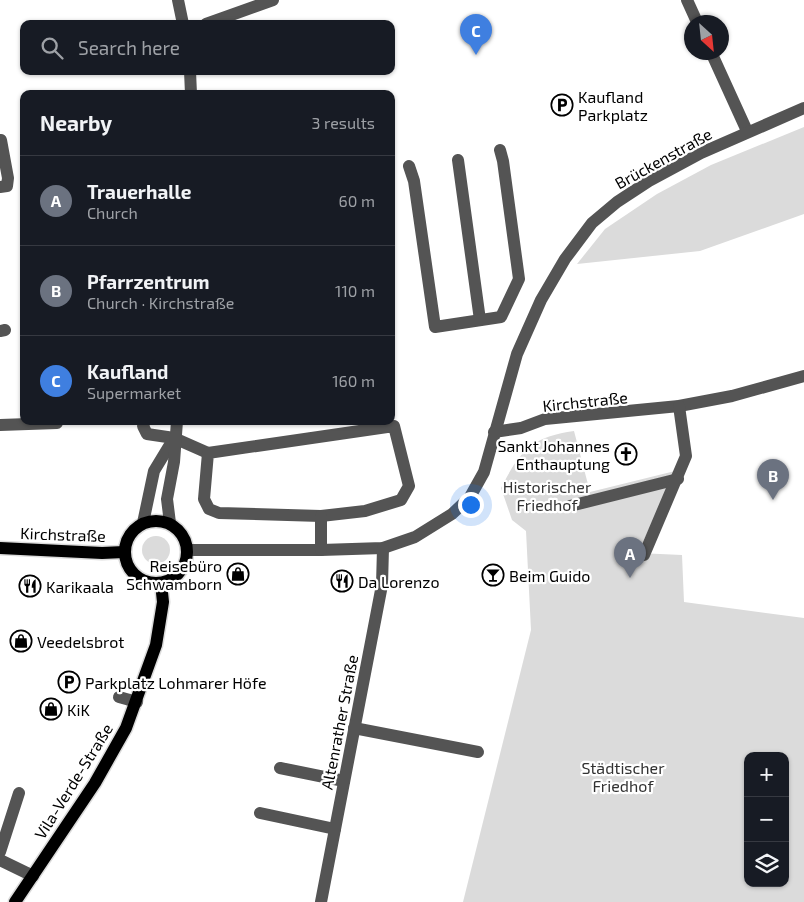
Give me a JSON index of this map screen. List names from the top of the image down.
{
  "streets": {
    "main road": ["Kirchstraße", "Vila-Verde-Straße"],
    "street": ["Brückenstraße", "Altenrather Straße"]
  },
  "crossings": [
    ["Brückenstraße", "Kirchstraße"],
    ["Kirchstraße", "Vila-Verde-Straße"]
  ],
  "parks": ["Historischer Friedhof", "Städtischer Friedhof"],
  "places": {
    "parking": ["Kaufland Parkplatz", "Parkplatz Lohmarer Höfe"],
    "church": ["Sankt Johannes Enthauptung"],
    "shop": ["Reisebüro Schwamborn", "Veedelsbrot", "KiK"],
    "bar": ["Beim Guido"],
    "restaurant": ["Da Lorenzo", "Karikaala"]
  },
  "north": "bottom right",
  "page": {
    "pins": ["C", "B", "A"],
    "search": "Search here",
    "heading": ["Nearby", "3 results"],
    "list": [
      {
        "mark": "A",
        "name": "Trauerhalle",
        "note": "Church",
        "value": "60 m"
      },
      {
        "mark": "B",
        "name": "Pfarrzentrum",
        "note": "Church · Kirchstraße",
        "value": "110 m"
      },
      {
        "mark": "C",
        "name": "Kaufland",
        "note": "Supermarket",
        "value": "160 m"
      }
    ],
    "map_buttons": ["+", "−"]
  }
}
